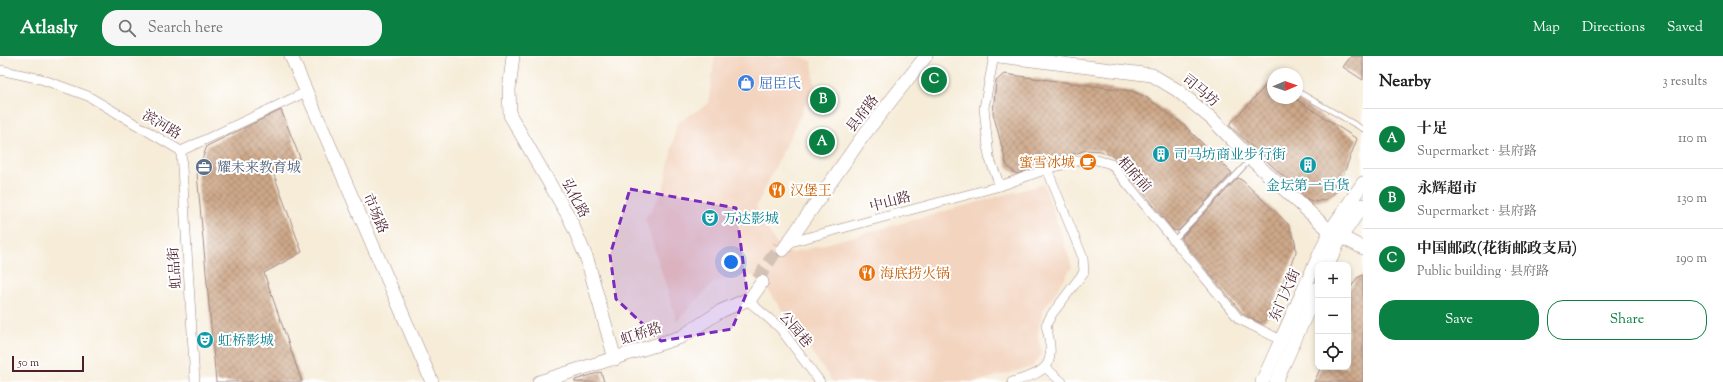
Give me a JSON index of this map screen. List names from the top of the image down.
{
  "streets": {
    "street": [
      "司马坊",
      "县府路",
      "滨河路",
      "相府前",
      "弘化路",
      "中山路",
      "市场路",
      "虹品街",
      "东门大街",
      "公园巷",
      "虹桥路"
    ]
  },
  "crossings": [
    ["司马坊", "东门大街"],
    ["县府路", "中山路"],
    ["滨河路", "市场路"],
    ["滨河路", "虹品街"],
    ["相府前", "中山路"],
    ["相府前", "东门大街"],
    ["弘化路", "虹桥路"],
    ["公园巷", "虹桥路"]
  ],
  "places": {
    "shop": ["屈臣氏"],
    "building": ["司马坊商业步行街", "金坛第一百货"],
    "cafe": ["蜜雪冰城"],
    "office": ["耀未来教育城"],
    "restaurant": ["汉堡王", "海底捞火锅"],
    "theatre": ["万达影城", "虹桥影城"]
  },
  "scale_bar": "50 m",
  "north": "right",
  "page": {
    "header": "Atlasly",
    "search": "Search here",
    "nav": ["Map", "Directions", "Saved"],
    "heading": ["Nearby", "3 results"],
    "pins": ["C", "B", "A"],
    "list": [
      {
        "mark": "A",
        "name": "十足",
        "note": "Supermarket · 县府路",
        "value": "110 m"
      },
      {
        "mark": "B",
        "name": "永辉超市",
        "note": "Supermarket · 县府路",
        "value": "130 m"
      },
      {
        "mark": "C",
        "name": "中国邮政(花街邮政支局)",
        "note": "Public building · 县府路",
        "value": "190 m"
      }
    ],
    "map_buttons": ["+", "−"],
    "buttons": ["Save", "Share"],
    "scale": "50 m"
  }
}
